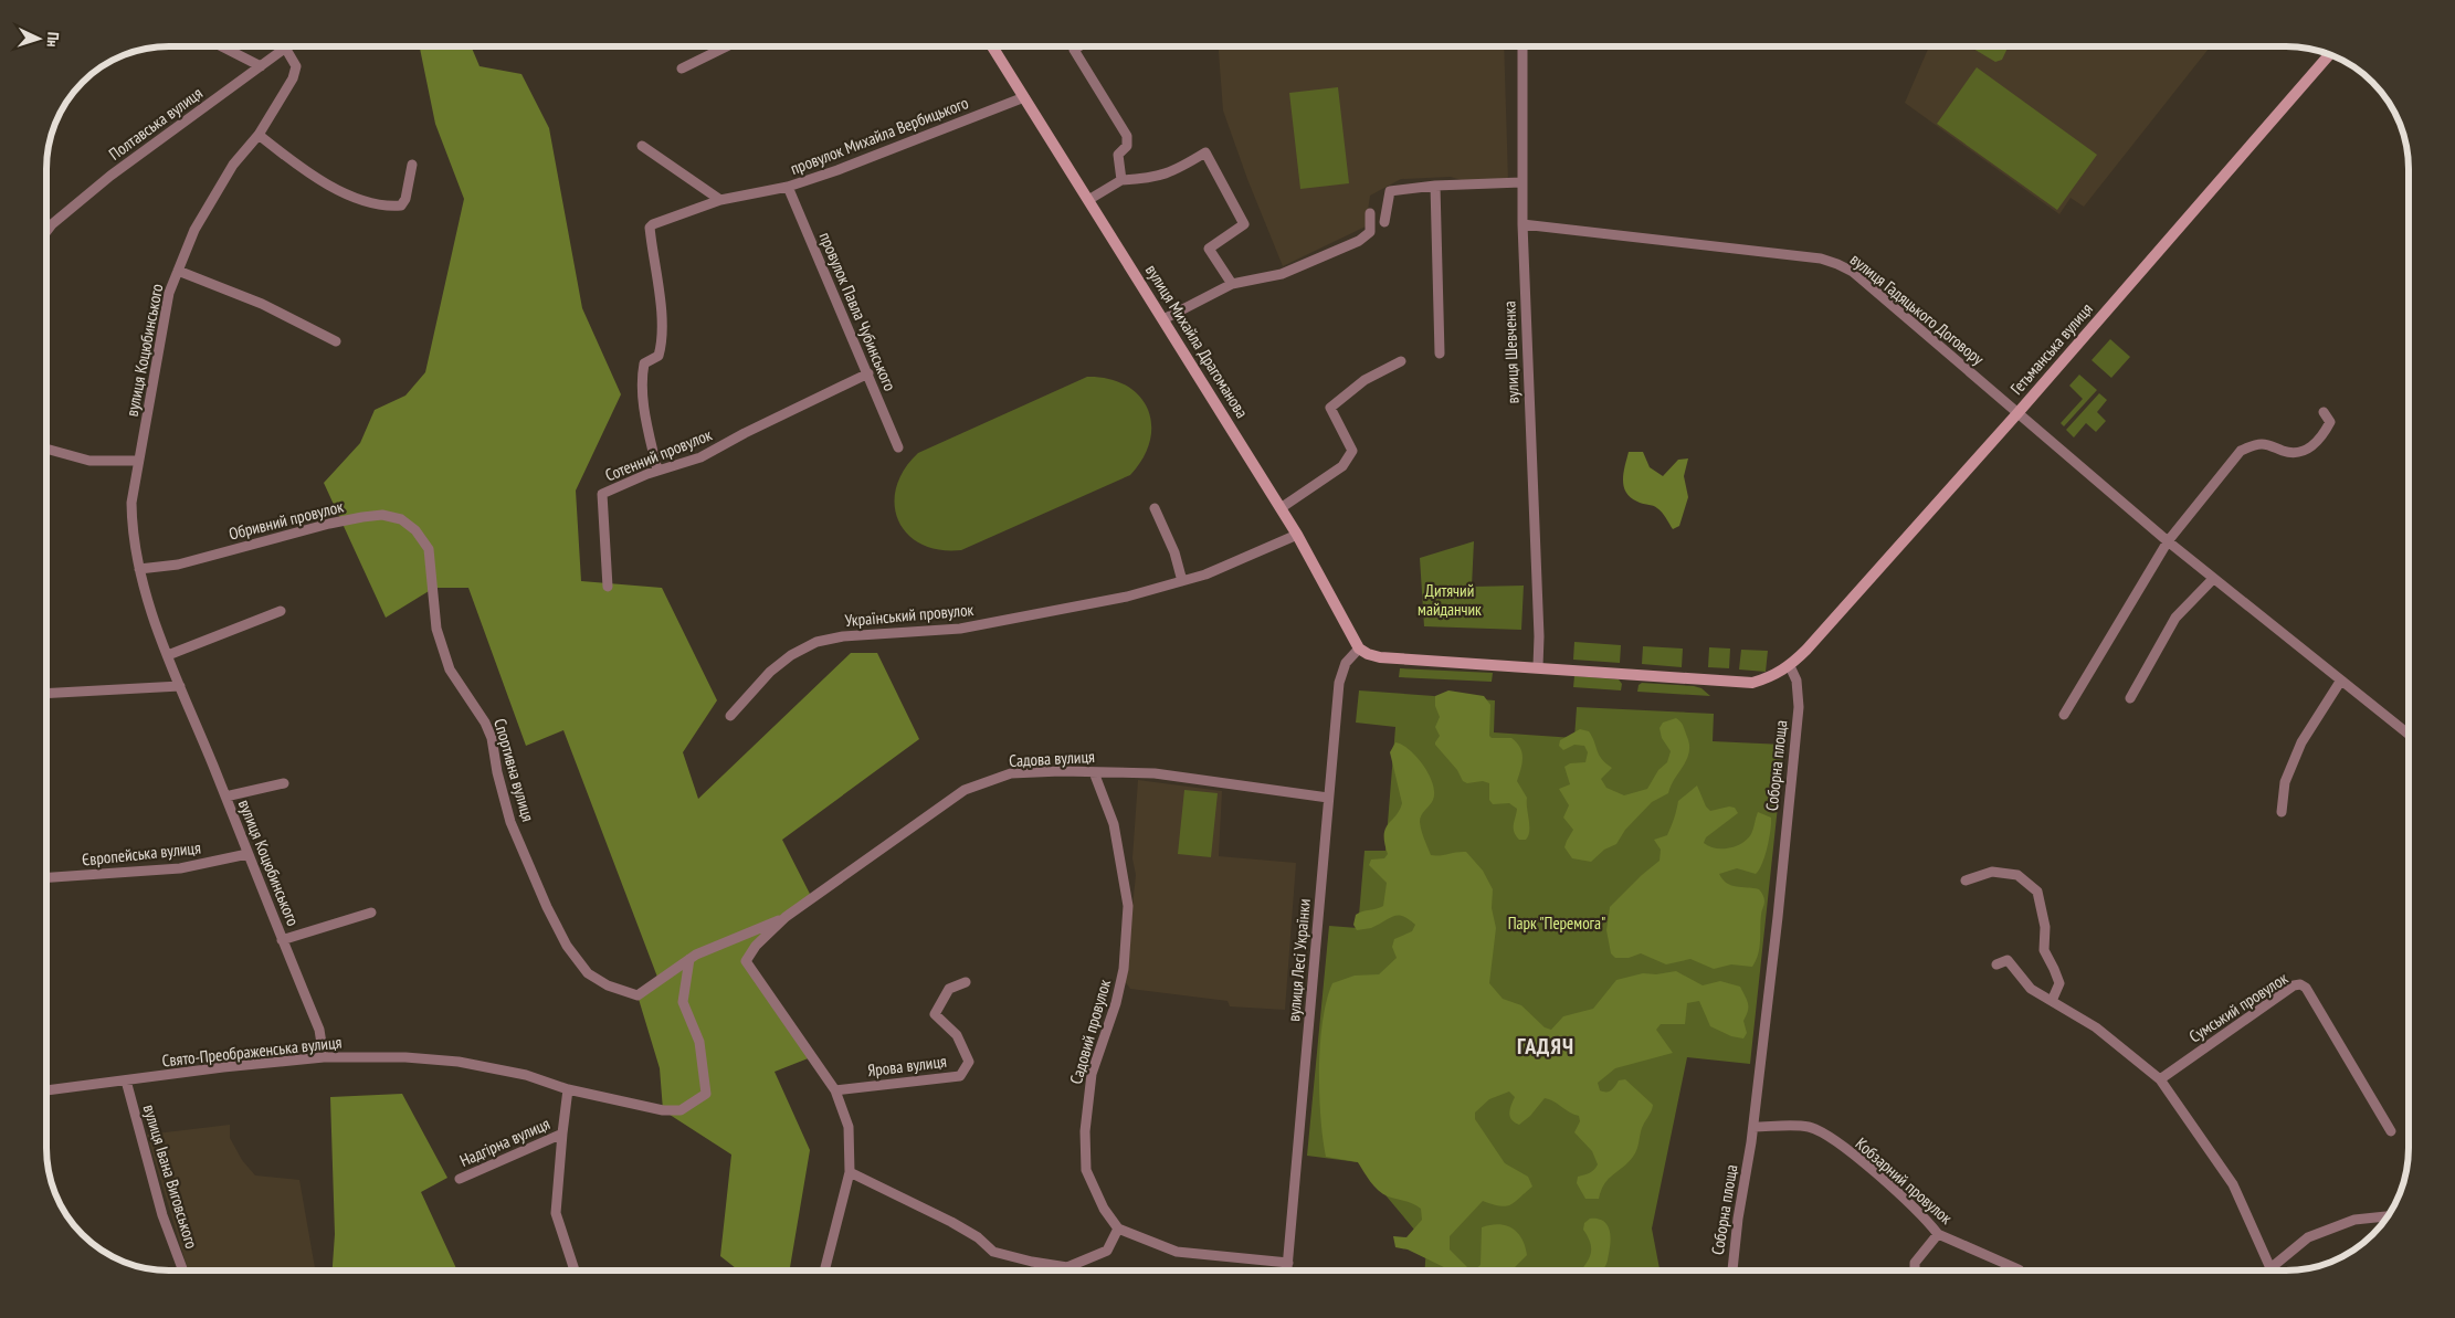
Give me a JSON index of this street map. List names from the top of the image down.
{
  "streets": {
    "street": [
      "Полтавська вулиця",
      "провулок Михайла Вербицького",
      "вулиця Гадяцького Договору",
      "провулок Павла Чубинського",
      "вулиця Михайла Драгоманова",
      "Гетьманська вулиця",
      "вулиця Коцюбинського",
      "вулиця Шевченка",
      "Сотенний провулок",
      "Обривний провулок",
      "Український провулок",
      "Садова вулиця",
      "Соборна площа",
      "Спортивна вулиця",
      "Європейська вулиця",
      "вулиця Лесі Українки",
      "Сумський провулок",
      "Садовий провулок",
      "Свято-Преображенська вулиця",
      "Ярова вулиця",
      "Надгірна вулиця",
      "вулиця Івана Виговського",
      "Кобзарний провулок"
    ]
  },
  "crossings": [
    ["Полтавська вулиця", "вулиця Коцюбинського"],
    ["провулок Михайла Вербицького", "провулок Павла Чубинського"],
    ["провулок Михайла Вербицького", "вулиця Михайла Драгоманова"],
    ["провулок Михайла Вербицького", "Сотенний провулок"],
    ["вулиця Гадяцького Договору", "Гетьманська вулиця"],
    ["вулиця Гадяцького Договору", "вулиця Шевченка"],
    ["провулок Павла Чубинського", "Сотенний провулок"],
    ["вулиця Михайла Драгоманова", "Український провулок"],
    ["вулиця Михайла Драгоманова", "вулиця Лесі Українки"],
    ["Гетьманська вулиця", "Соборна площа"],
    ["вулиця Коцюбинського", "Обривний провулок"],
    ["вулиця Коцюбинського", "Європейська вулиця"],
    ["вулиця Коцюбинського", "Свято-Преображенська вулиця"],
    ["Обривний провулок", "Спортивна вулиця"],
    ["Садова вулиця", "Спортивна вулиця"],
    ["Садова вулиця", "вулиця Лесі Українки"],
    ["Садова вулиця", "Садовий провулок"],
    ["Садова вулиця", "Свято-Преображенська вулиця"],
    ["Садова вулиця", "Ярова вулиця"],
    ["Соборна площа", "Кобзарний провулок"],
    ["Свято-Преображенська вулиця", "Надгірна вулиця"],
    ["Свято-Преображенська вулиця", "вулиця Івана Виговського"]
  ],
  "districts": ["ГАДЯЧ"],
  "parks": ["Дитячий майданчик", "Парк \"Перемога\""],
  "north": "right"
}
